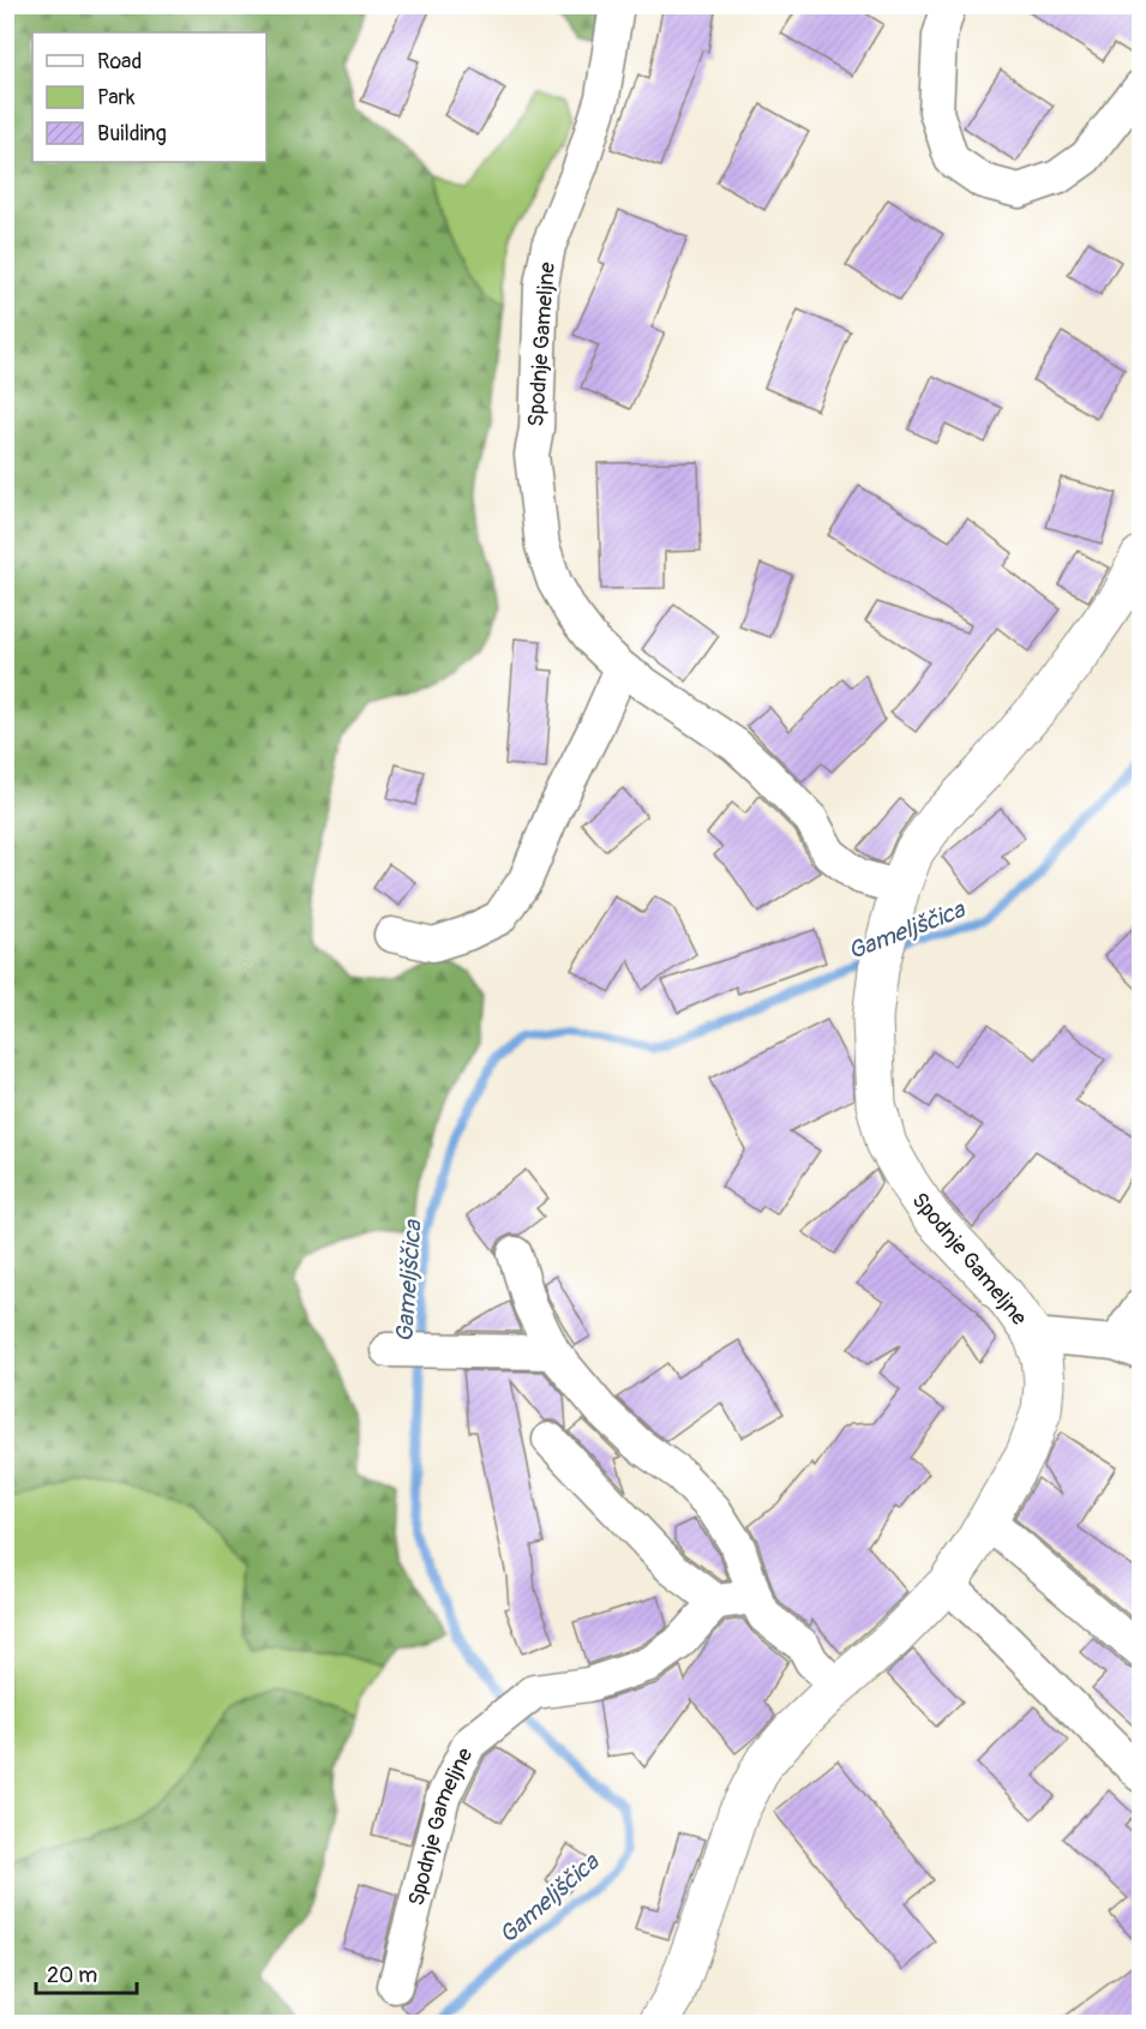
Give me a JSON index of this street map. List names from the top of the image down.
{
  "streets": {
    "street": ["Spodnje Gameljne"]
  },
  "water": ["Gameljščica"],
  "legend": ["Road", "Park", "Building"],
  "scale_bar": "20 m"
}
